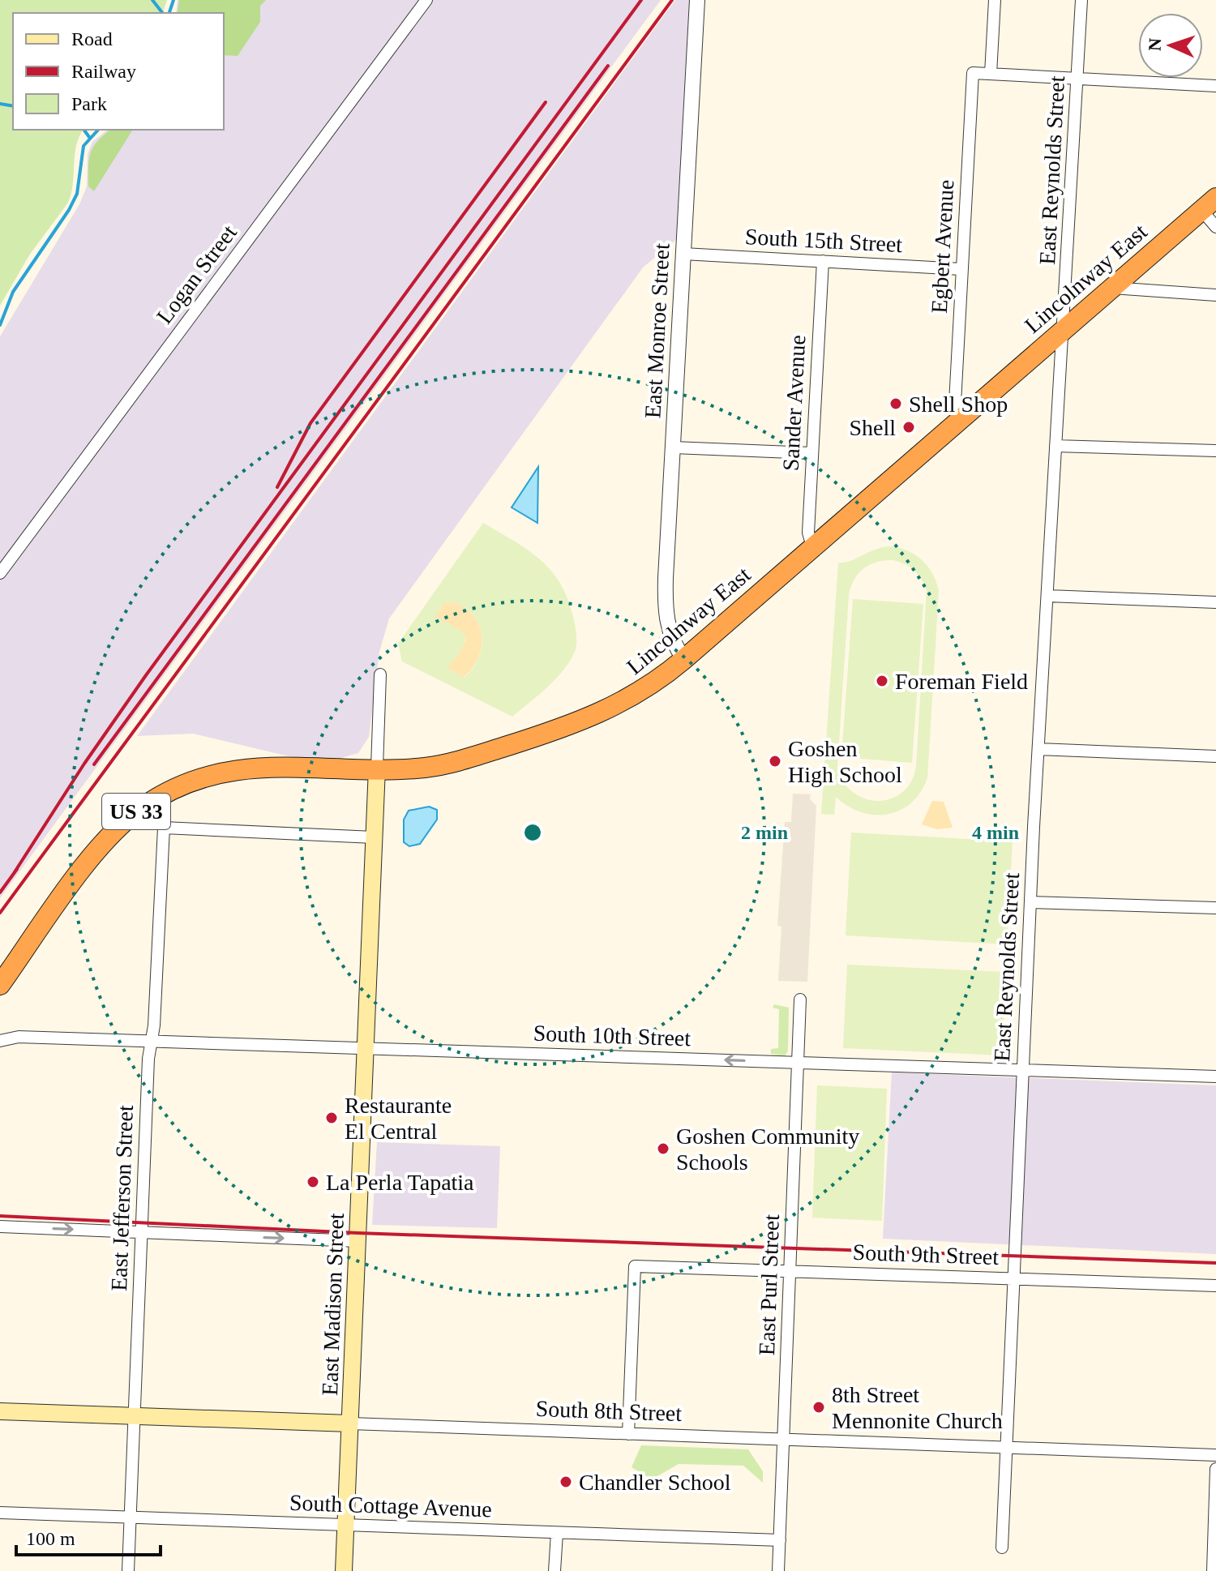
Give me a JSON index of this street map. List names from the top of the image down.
{
  "streets": {
    "highway": ["Lincolnway East", "US 33"],
    "main road": ["East Madison Street", "South 8th Street"],
    "street": [
      "East Reynolds Street",
      "South 15th Street",
      "Egbert Avenue",
      "Logan Street",
      "East Monroe Street",
      "Sander Avenue",
      "South 10th Street",
      "East Jefferson Street",
      "South 9th Street",
      "East Purl Street",
      "South Cottage Avenue"
    ]
  },
  "crossings": [
    ["East Reynolds Street", "Lincolnway East"],
    ["East Reynolds Street", "South 10th Street"],
    ["East Reynolds Street", "South 9th Street"],
    ["East Reynolds Street", "South 8th Street"],
    ["South 15th Street", "Egbert Avenue"],
    ["South 15th Street", "East Monroe Street"],
    ["South 15th Street", "Sander Avenue"],
    ["Egbert Avenue", "Lincolnway East"],
    ["Lincolnway East", "East Monroe Street"],
    ["Lincolnway East", "Sander Avenue"],
    ["Lincolnway East", "East Madison Street"],
    ["South 10th Street", "East Jefferson Street"],
    ["South 10th Street", "East Purl Street"],
    ["South 10th Street", "East Madison Street"],
    ["East Jefferson Street", "East Madison Street"],
    ["East Jefferson Street", "South 8th Street"],
    ["East Jefferson Street", "South Cottage Avenue"],
    ["South 9th Street", "East Purl Street"],
    ["South 9th Street", "South 8th Street"],
    ["East Purl Street", "South 8th Street"],
    ["East Purl Street", "South Cottage Avenue"],
    ["East Madison Street", "South 8th Street"],
    ["East Madison Street", "South Cottage Avenue"]
  ],
  "one_way": ["South 10th Street"],
  "places": [
    "Shell Shop",
    "Shell",
    "Foreman Field",
    "Goshen High School",
    "Restaurante El Central",
    "Goshen Community Schools",
    "La Perla Tapatia",
    "8th Street Mennonite Church",
    "Chandler School"
  ],
  "legend": ["Road", "Railway", "Park"],
  "scale_bar": "100 m",
  "north": "left",
  "rings": ["2 min", "4 min"]
}
